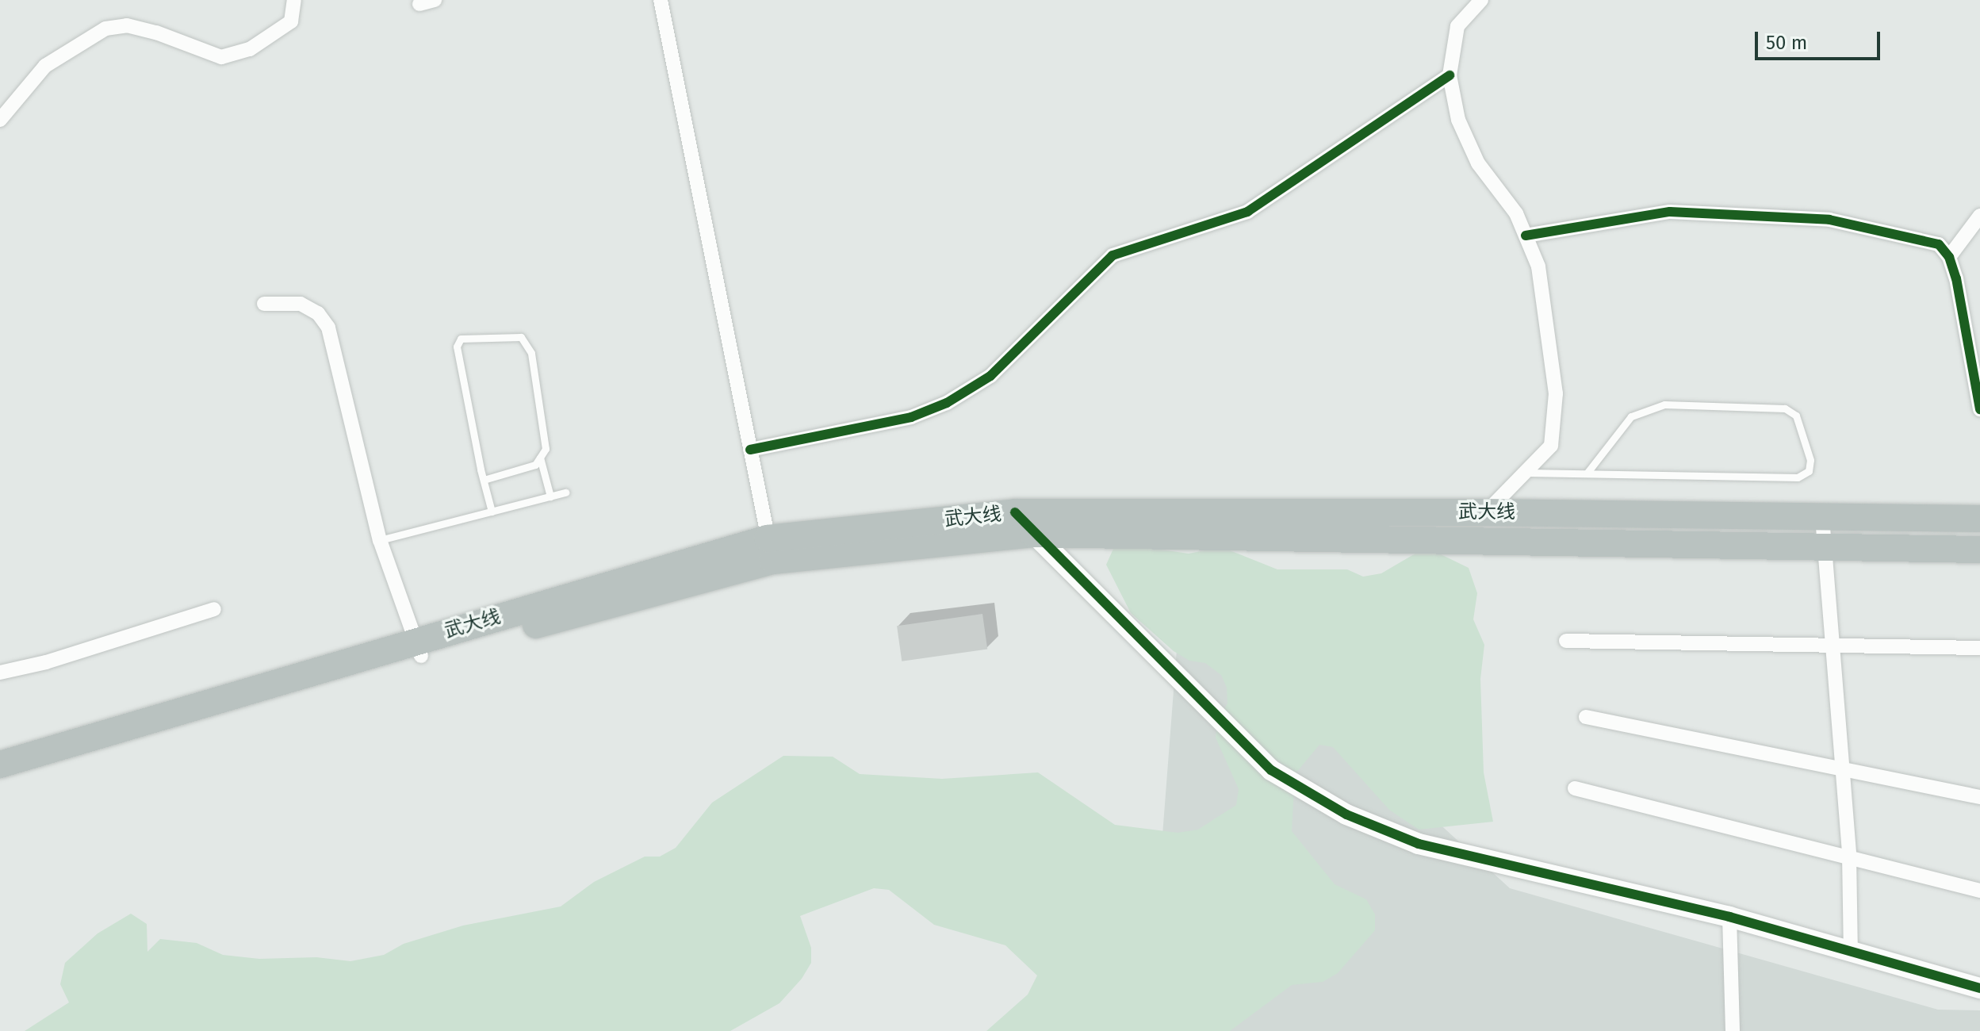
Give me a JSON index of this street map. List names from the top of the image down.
{
  "streets": {
    "highway": ["武大线"]
  },
  "scale_bar": "50 m"
}
